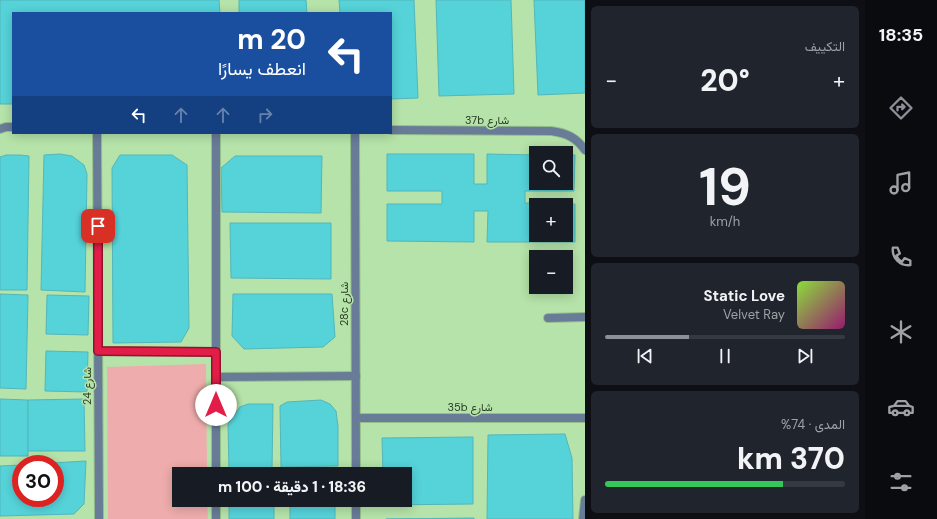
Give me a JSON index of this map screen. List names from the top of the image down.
{
  "streets": {
    "street": [
      "37b شارع",
      "28c شارع",
      "شارع 24",
      "35b شارع"
    ]
  },
  "crossings": [
    ["28c شارع", "35b شارع"]
  ],
  "page": {
    "tabs": "18:35",
    "tile": [
      "التكييف",
      ["19", "km/h"],
      ["المدى · 74%", "370 km"]
    ],
    "turn": ["20 m", "انعطف يسارًا"],
    "heat": ["−", "20°", "+"],
    "map_buttons": ["+", "−"],
    "song": ["Static Love", "Velvet Ray"],
    "limit": "30",
    "trip": "18:36 · 1 دقيقة · 100 m"
  }
}
